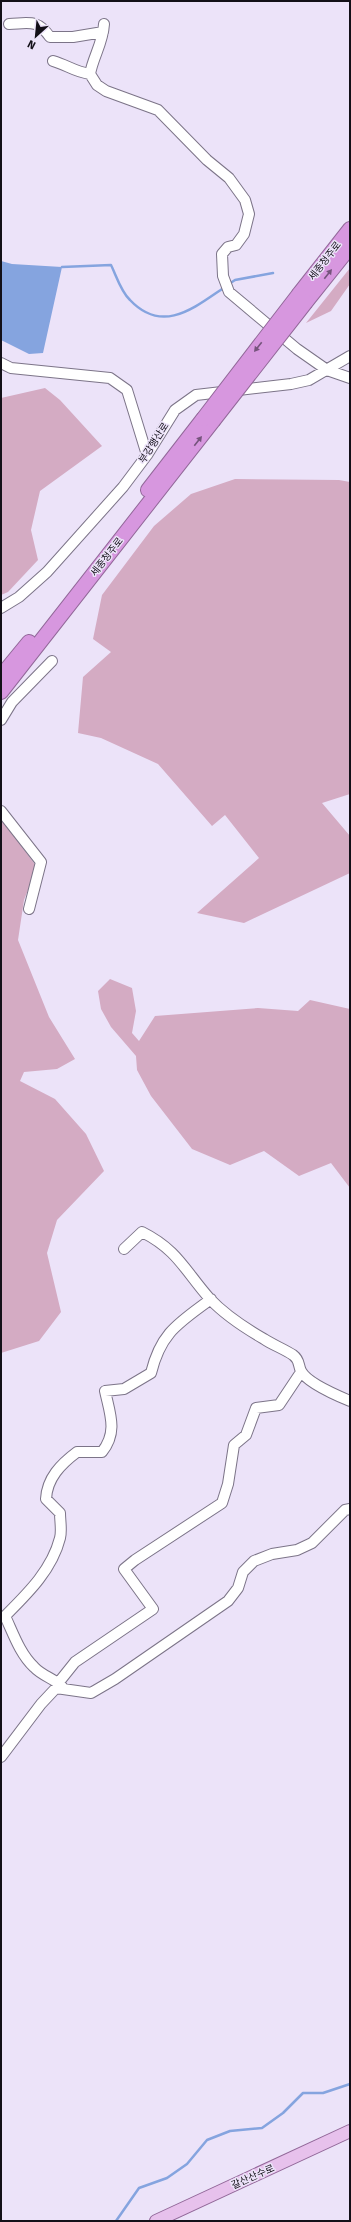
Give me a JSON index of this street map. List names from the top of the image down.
{
  "streets": {
    "highway": ["세종청주로"],
    "main road": ["갈산산수로"],
    "street": ["부강행산로"]
  },
  "north": "bottom left"
}
